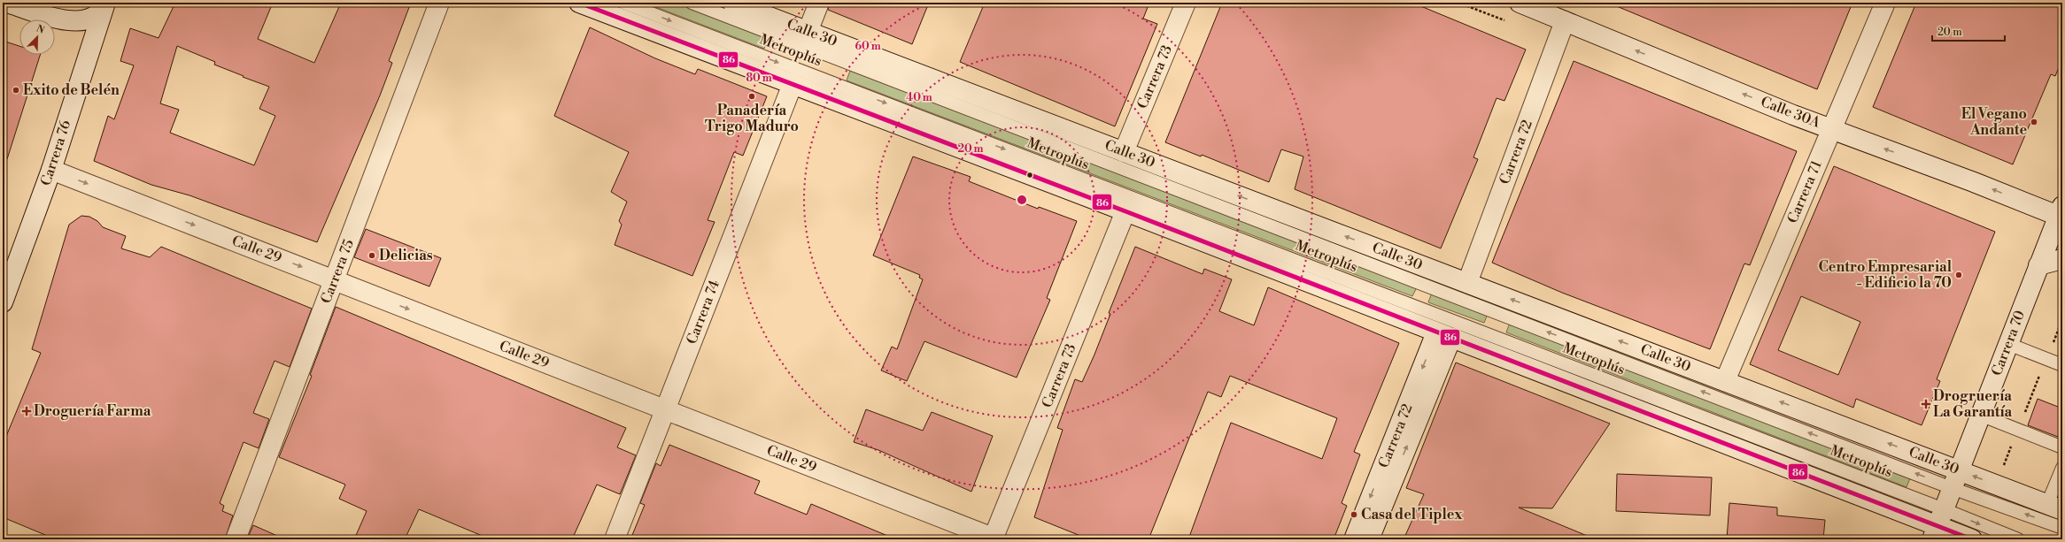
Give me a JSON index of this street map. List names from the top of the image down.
{
  "streets": {
    "street": [
      "Calle 30",
      "Carrera 73",
      "Calle 30A",
      "Carrera 72",
      "Carrera 76",
      "Carrera 71",
      "Calle 29",
      "Carrera 75",
      "Carrera 74",
      "Carrera 70"
    ],
    "lane": ["Metroplús"]
  },
  "crossings": [
    ["Calle 30", "Carrera 73"],
    ["Calle 30", "Carrera 72"],
    ["Calle 30", "Carrera 71"],
    ["Calle 30", "Carrera 70"],
    ["Metroplús", "Carrera 70"],
    ["Carrera 73", "Calle 29"],
    ["Calle 30A", "Carrera 72"],
    ["Calle 30A", "Carrera 71"],
    ["Calle 30A", "Carrera 70"],
    ["Carrera 76", "Calle 29"],
    ["Calle 29", "Carrera 75"],
    ["Calle 29", "Carrera 74"]
  ],
  "one_way": ["Calle 30A", "Calle 29"],
  "places": {
    "other": [
      "Exito de Belén",
      "Panadería Trigo Maduro",
      "El Vegano Andante",
      "Delicias",
      "Centro Empresarial - Edificio la 70",
      "Casa del Tiplex"
    ],
    "health": ["Drogruería La Garantía", "Droguería Farma"]
  },
  "lines": ["transit line 86"],
  "scale_bar": "20 m",
  "north": "top right",
  "rings": [
    "60 m",
    "80 m",
    "40 m",
    "20 m"
  ]
}
